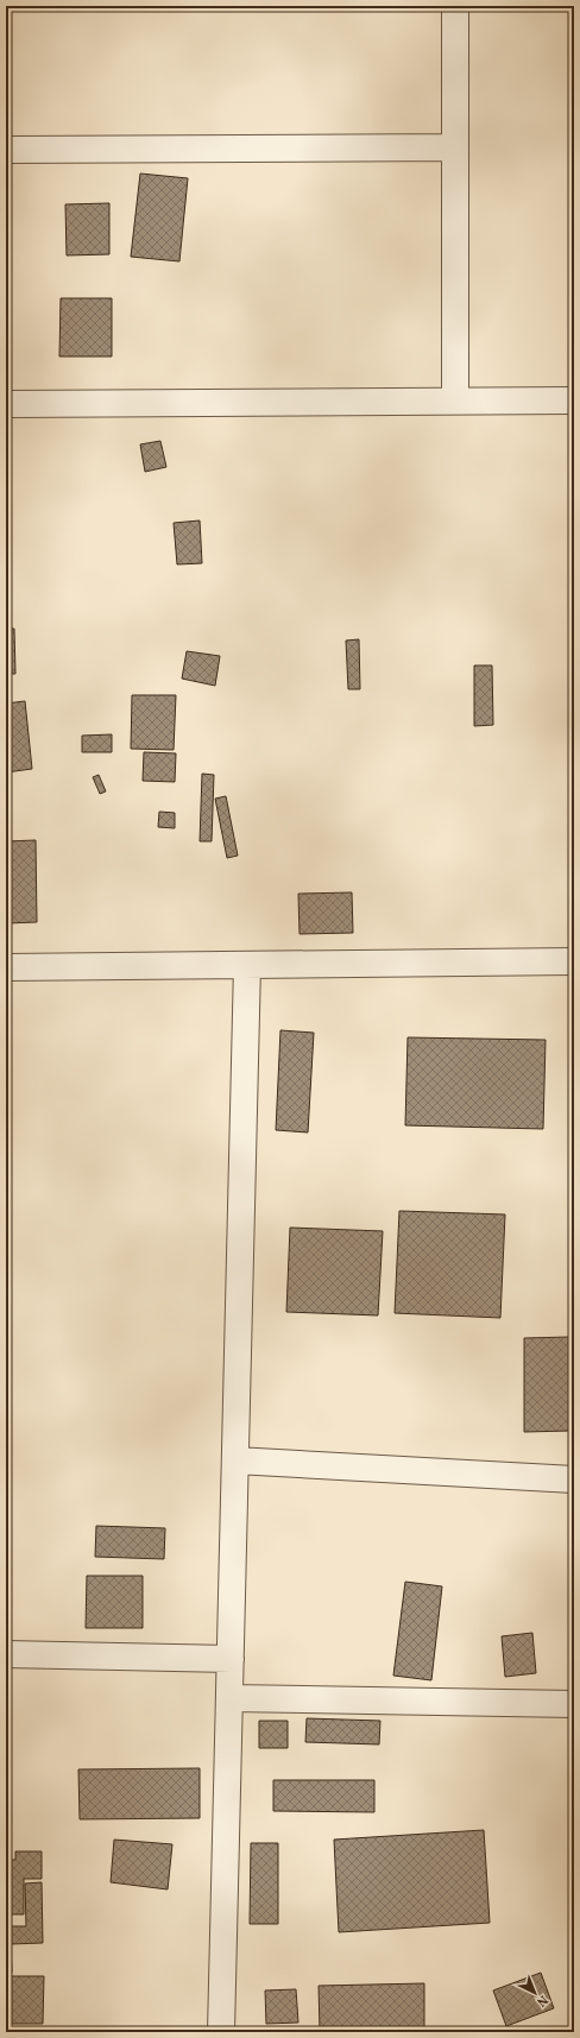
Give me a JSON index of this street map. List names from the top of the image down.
{
  "north": "bottom right"
}
